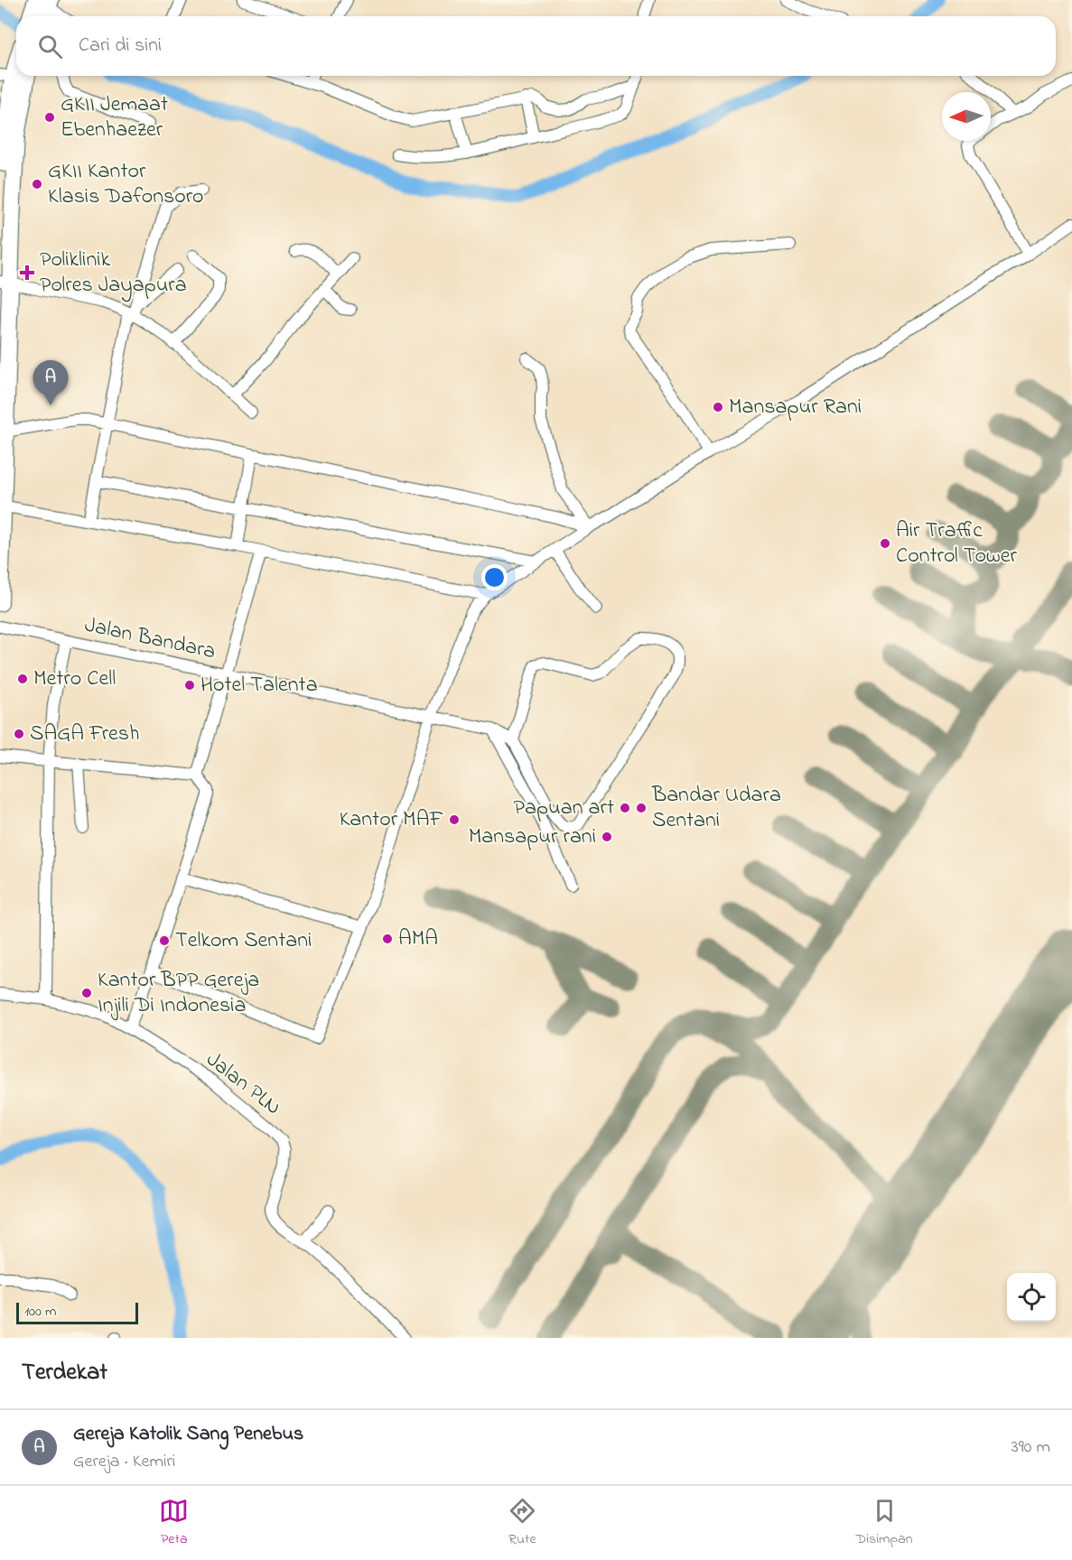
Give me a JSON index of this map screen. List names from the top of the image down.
{
  "streets": {
    "street": ["Jalan Bandara", "Jalan PLN"]
  },
  "places": {
    "other": [
      "GKII Jemaat Ebenhaezer",
      "GKII Kantor Klasis Dafonsoro",
      "Mansapur Rani",
      "Air Traffic Control Tower",
      "Metro Cell",
      "Hotel Talenta",
      "SAGA Fresh",
      "Papuan art",
      "Bandar Udara Sentani",
      "Kantor MAF",
      "Mansapur rani",
      "AMA",
      "Telkom Sentani",
      "Kantor BPP Gereja Injili Di Indonesia"
    ],
    "health": ["Poliklinik Polres Jayapura"]
  },
  "scale_bar": "100 m",
  "north": "left",
  "page": {
    "search": "Cari di sini",
    "pins": "A",
    "scale": "100 m",
    "heading": "Terdekat",
    "list": [
      {
        "mark": "A",
        "name": "Gereja Katolik Sang Penebus",
        "note": "Gereja · Kemiri",
        "value": "390 m"
      }
    ],
    "nav": ["Peta", "Rute", "Disimpan"]
  }
}
